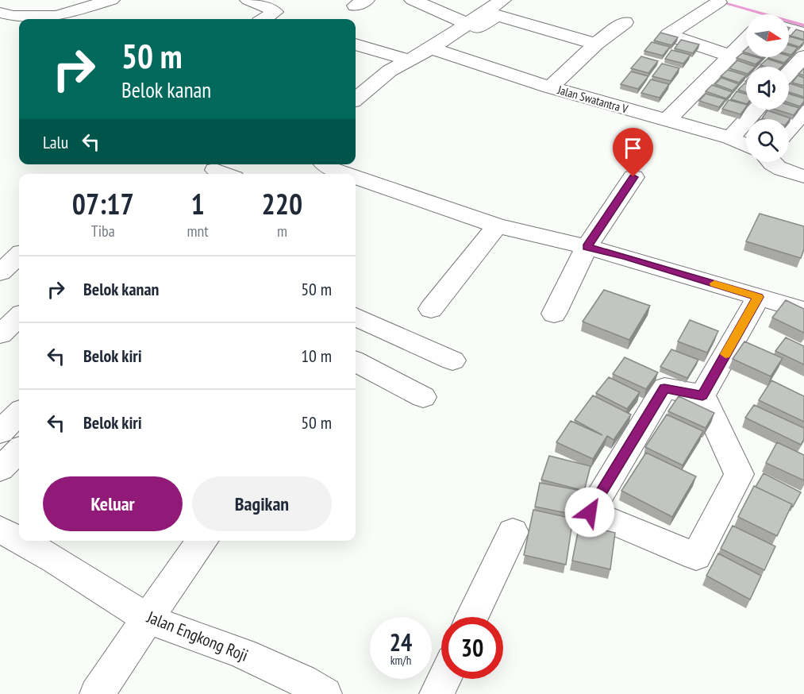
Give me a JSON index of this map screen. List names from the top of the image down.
{
  "streets": {
    "street": ["Jalan Swatantra V", "Jalan Engkong Roji"]
  },
  "north": "right",
  "page": {
    "turn": ["50 m", "Belok kanan"],
    "then": "Lalu",
    "eta": [
      "07:17",
      "Tiba",
      "1",
      "mnt",
      "220",
      "m"
    ],
    "list": [
      {
        "name": "Belok kanan",
        "value": "50 m"
      },
      {
        "name": "Belok kiri",
        "value": "10 m"
      },
      {
        "name": "Belok kiri",
        "value": "50 m"
      }
    ],
    "buttons": ["Keluar", "Bagikan"],
    "speed": "24 km/h",
    "limit": "30"
  }
}
